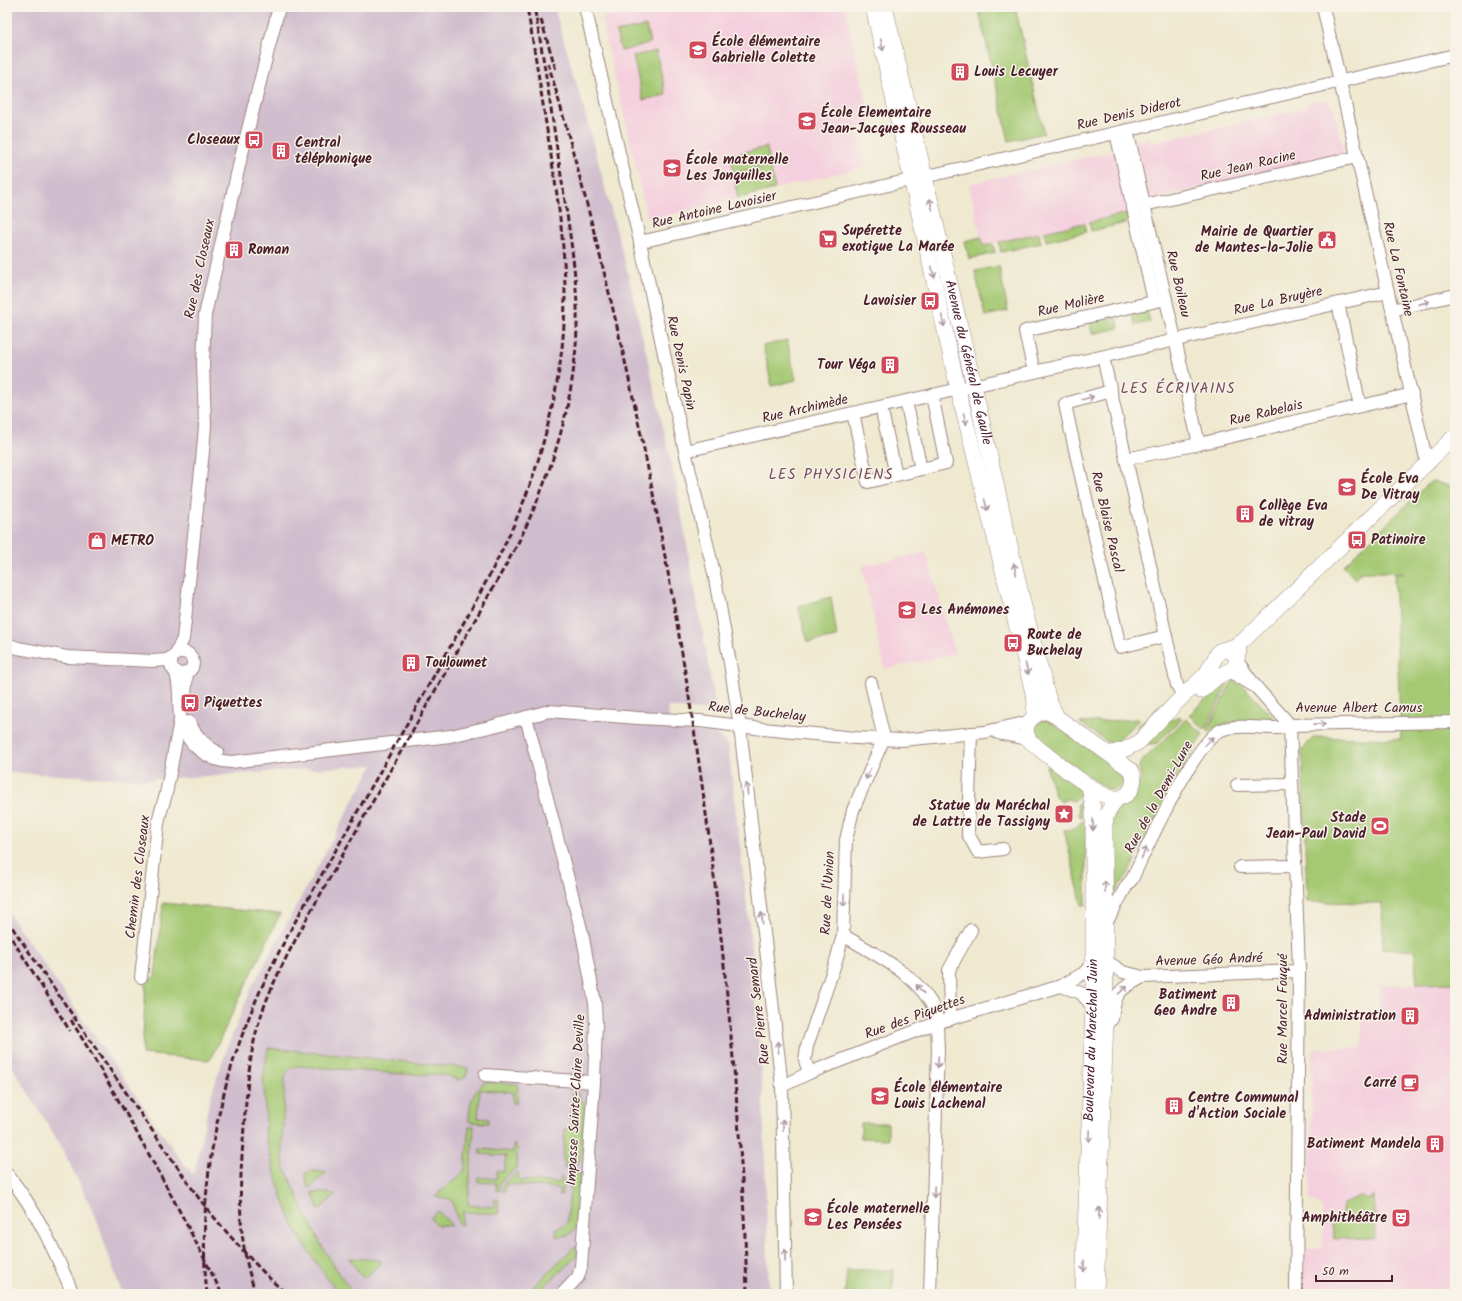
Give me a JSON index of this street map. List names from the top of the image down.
{
  "streets": {
    "main road": ["Avenue du Général de Gaulle", "Boulevard du Maréchal Juin"],
    "street": [
      "Rue Denis Diderot",
      "Rue Jean Racine",
      "Rue Antoine Lavoisier",
      "Rue des Closeaux",
      "Rue La Fontaine",
      "Rue Boileau",
      "Rue La Bruyère",
      "Rue Molière",
      "Rue Denis Papin",
      "Rue Archimède",
      "Rue Rabelais",
      "Rue Blaise Pascal",
      "Avenue Albert Camus",
      "Rue de Buchelay",
      "Rue de la Demi-Lune",
      "Chemin des Closeaux",
      "Rue de l'Union",
      "Avenue Géo André",
      "Rue Marcel Fouqué",
      "Rue Pierre Semard",
      "Rue des Piquettes",
      "Impasse Sainte-Claire Deville"
    ]
  },
  "crossings": [
    ["Rue Denis Diderot", "Rue Antoine Lavoisier"],
    ["Rue Denis Diderot", "Rue La Fontaine"],
    ["Rue Denis Diderot", "Rue Boileau"],
    ["Rue Denis Diderot", "Avenue du Général de Gaulle"],
    ["Rue Jean Racine", "Rue La Fontaine"],
    ["Rue Jean Racine", "Rue Boileau"],
    ["Rue Antoine Lavoisier", "Rue Denis Papin"],
    ["Rue Antoine Lavoisier", "Avenue du Général de Gaulle"],
    ["Rue La Fontaine", "Rue La Bruyère"],
    ["Rue La Fontaine", "Rue Rabelais"],
    ["Rue Boileau", "Rue La Bruyère"],
    ["Rue Boileau", "Rue Molière"],
    ["Rue Boileau", "Rue Rabelais"],
    ["Rue Denis Papin", "Rue Archimède"],
    ["Rue Denis Papin", "Rue de Buchelay"],
    ["Rue Denis Papin", "Rue Pierre Semard"],
    ["Avenue du Général de Gaulle", "Rue de Buchelay"],
    ["Avenue Albert Camus", "Rue de la Demi-Lune"],
    ["Avenue Albert Camus", "Rue Marcel Fouqué"],
    ["Rue de Buchelay", "Rue de l'Union"],
    ["Rue de Buchelay", "Rue Pierre Semard"],
    ["Rue de Buchelay", "Impasse Sainte-Claire Deville"],
    ["Rue de la Demi-Lune", "Rue Marcel Fouqué"],
    ["Rue de la Demi-Lune", "Boulevard du Maréchal Juin"],
    ["Rue de l'Union", "Rue des Piquettes"],
    ["Avenue Géo André", "Rue Marcel Fouqué"],
    ["Avenue Géo André", "Rue des Piquettes"],
    ["Avenue Géo André", "Boulevard du Maréchal Juin"],
    ["Rue Pierre Semard", "Rue des Piquettes"],
    ["Rue des Piquettes", "Boulevard du Maréchal Juin"]
  ],
  "one_way": [
    "Avenue Albert Camus",
    "Rue de la Demi-Lune",
    "Rue de l'Union",
    "Rue Pierre Semard"
  ],
  "districts": ["LES ÉCRIVAINS", "LES PHYSICIENS"],
  "places": {
    "school or university": [
      "École élémentaire Gabrielle Colette",
      "École Elementaire Jean-Jacques Rousseau",
      "École maternelle Les Jonquilles",
      "École Eva De Vitray",
      "Les Anémones",
      "École élémentaire Louis Lachenal",
      "École maternelle Les Pensées"
    ],
    "building": [
      "Louis Lecuyer",
      "Central téléphonique",
      "Roman",
      "Tour Véga",
      "Collège Eva de vitray",
      "Touloumet",
      "Batiment Geo Andre",
      "Administration",
      "Centre Communal d'Action Sociale",
      "Batiment Mandela"
    ],
    "bus stop": [
      "Closeaux",
      "Lavoisier",
      "Patinoire",
      "Route de Buchelay",
      "Piquettes"
    ],
    "supermarket": ["Supérette exotique La Marée"],
    "public building": ["Mairie de Quartier de Mantes-la-Jolie"],
    "shop": ["METRO"],
    "place": ["Statue du Maréchal de Lattre de Tassigny"],
    "sports": ["Stade Jean-Paul David"],
    "cafe": ["Carré"],
    "theatre": ["Amphithéâtre"]
  },
  "scale_bar": "50 m"
}
